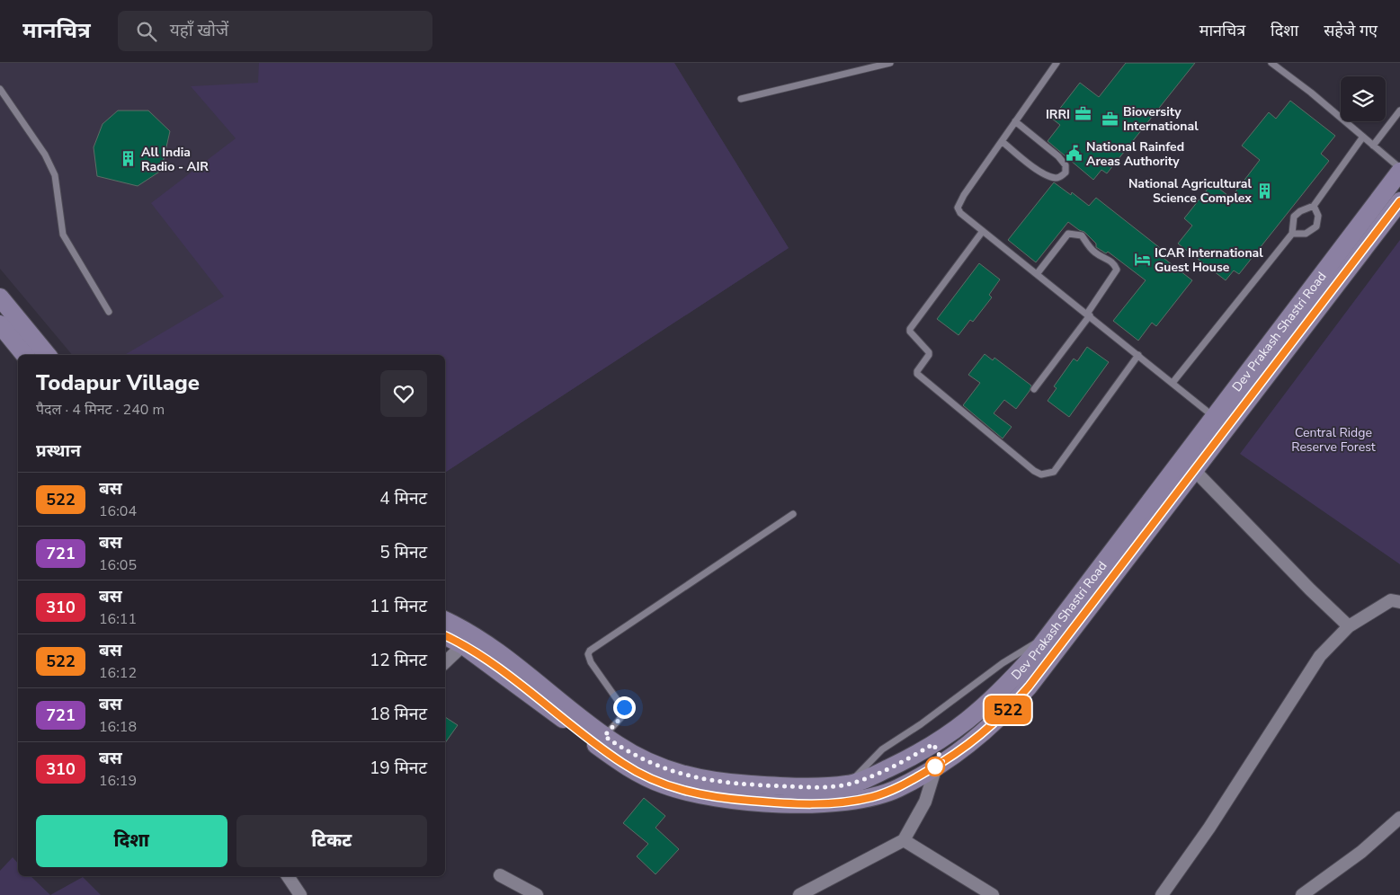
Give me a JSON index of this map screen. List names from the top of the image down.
{
  "streets": {
    "street": ["Dev Prakash Shastri Road"]
  },
  "parks": ["Central Ridge Reserve Forest"],
  "places": {
    "office": ["IRRI", "Bioversity International"],
    "public building": ["National Rainfed Areas Authority"],
    "building": ["All India Radio - AIR", "National Agricultural Science Complex"],
    "hotel": ["ICAR International Guest House"]
  },
  "lines": ["bus line 522"],
  "page": {
    "header": "मानचित्र",
    "search": "यहाँ खोजें",
    "nav": ["मानचित्र", "दिशा", "सहेजे गए"],
    "on_map": "522",
    "heading": [
      ["Todapur Village", "पैदल · 4 मिनट · 240 m"],
      "प्रस्थान"
    ],
    "list": [
      {
        "mark": "522",
        "name": "बस",
        "note": "16:04",
        "value": "4 मिनट"
      },
      {
        "mark": "721",
        "name": "बस",
        "note": "16:05",
        "value": "5 मिनट"
      },
      {
        "mark": "310",
        "name": "बस",
        "note": "16:11",
        "value": "11 मिनट"
      },
      {
        "mark": "522",
        "name": "बस",
        "note": "16:12",
        "value": "12 मिनट"
      },
      {
        "mark": "721",
        "name": "बस",
        "note": "16:18",
        "value": "18 मिनट"
      },
      {
        "mark": "310",
        "name": "बस",
        "note": "16:19",
        "value": "19 मिनट"
      }
    ],
    "buttons": ["दिशा", "टिकट"]
  }
}
